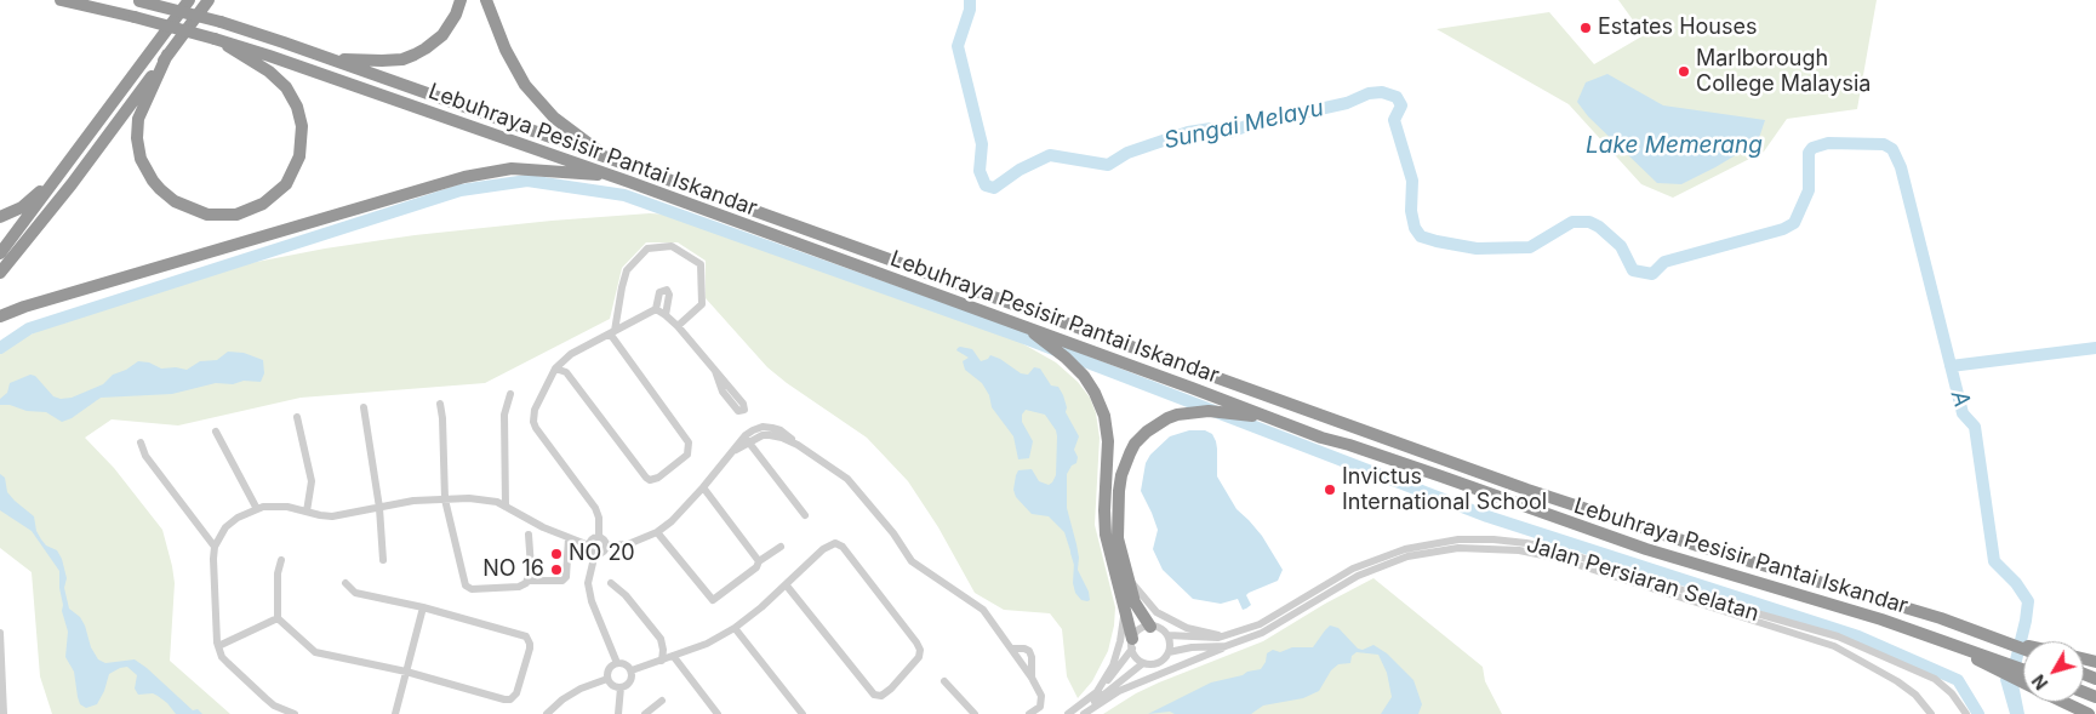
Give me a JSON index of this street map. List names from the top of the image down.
{
  "streets": {
    "highway": ["Lebuhraya Pesisir Pantai Iskandar"],
    "street": ["Jalan Persiaran Selatan"]
  },
  "water": ["Sungai Melayu", "Lake Memerang", "A"],
  "places": [
    "Estates Houses",
    "Marlborough College Malaysia",
    "Invictus International School",
    "NO 20",
    "NO 16"
  ],
  "north": "bottom left"
}
